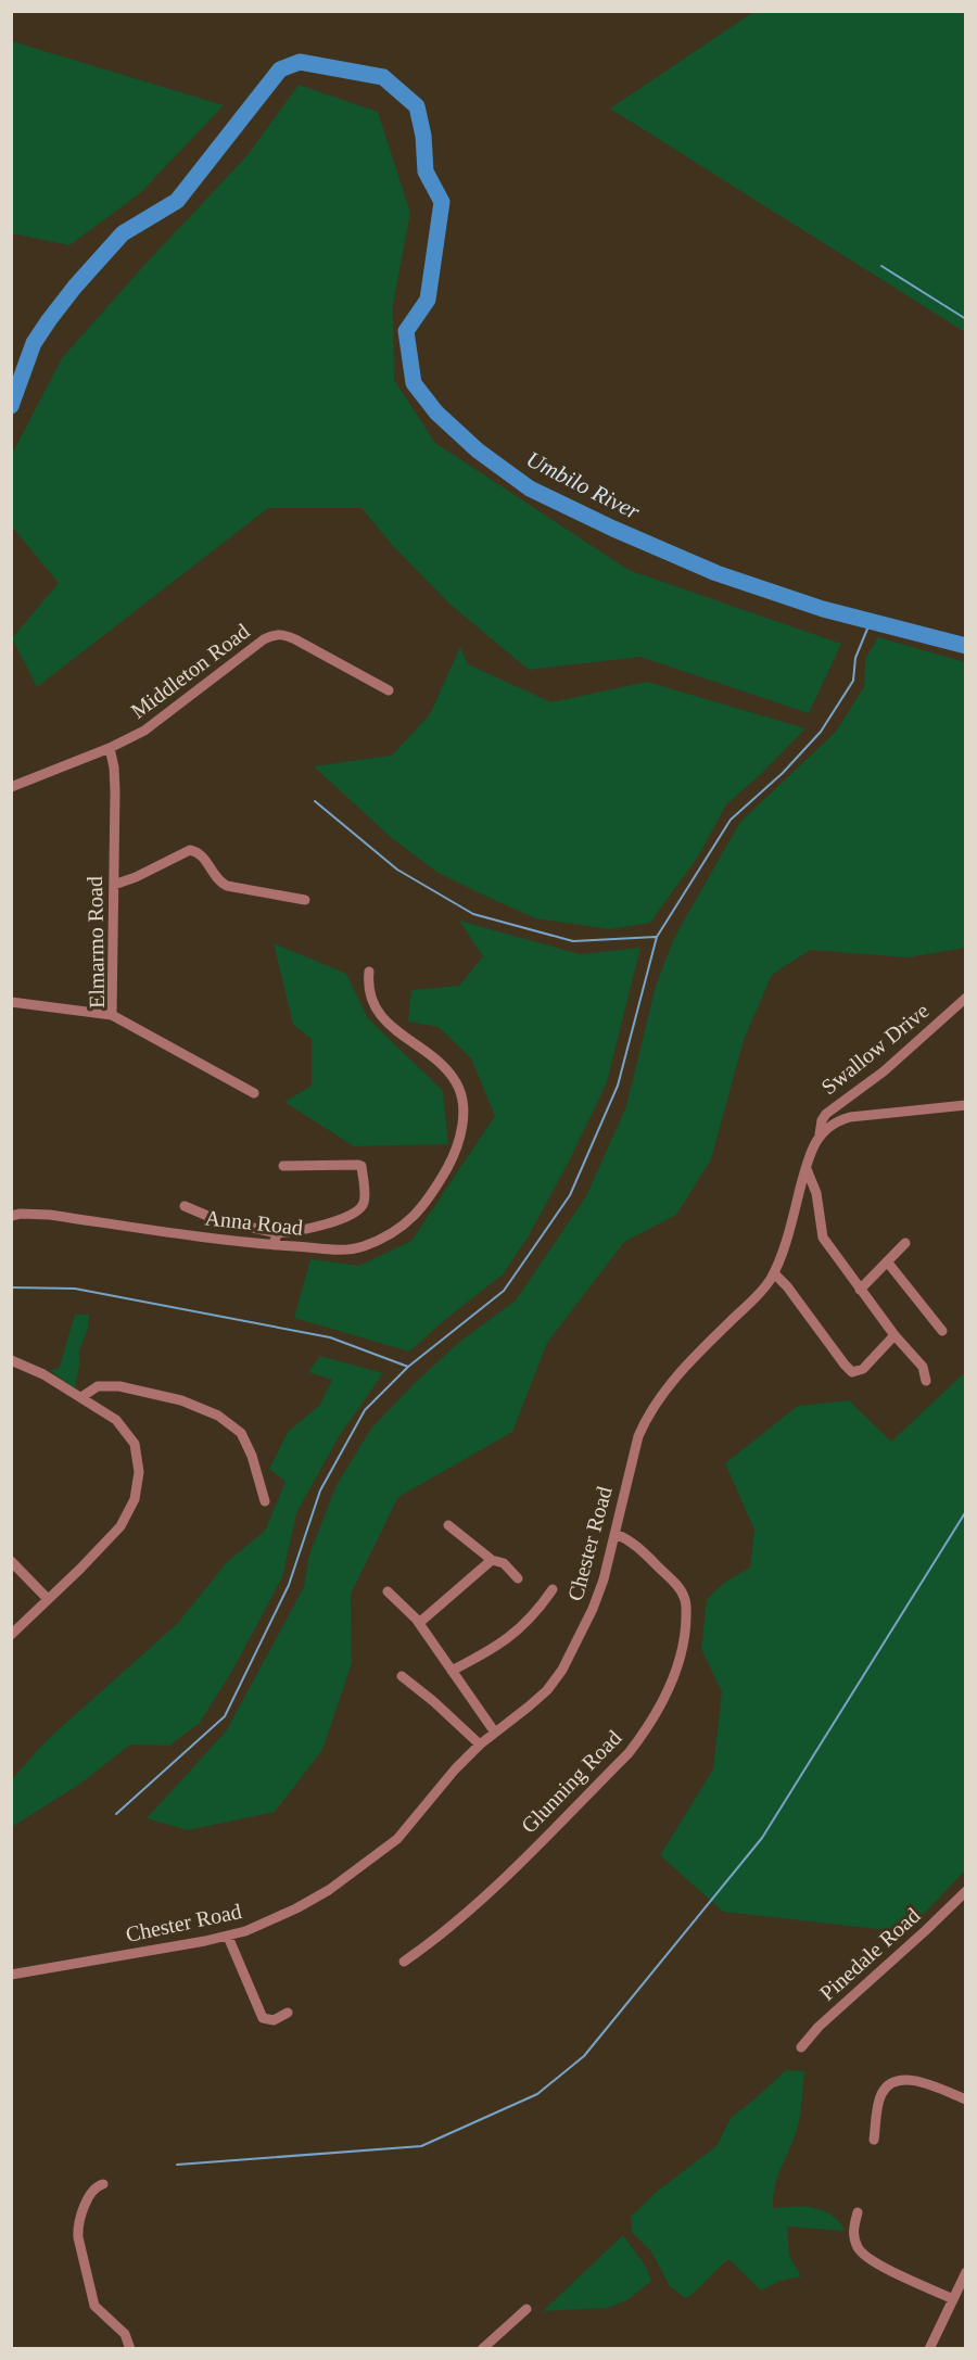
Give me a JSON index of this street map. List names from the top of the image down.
{
  "streets": {
    "street": [
      "Middleton Road",
      "Elmarmo Road",
      "Swallow Drive",
      "Anna Road",
      "Chester Road",
      "Glunning Road",
      "Pinedale Road"
    ]
  },
  "crossings": [
    ["Middleton Road", "Elmarmo Road"],
    ["Swallow Drive", "Chester Road"],
    ["Chester Road", "Glunning Road"]
  ],
  "water": ["Umbilo River"]
}
